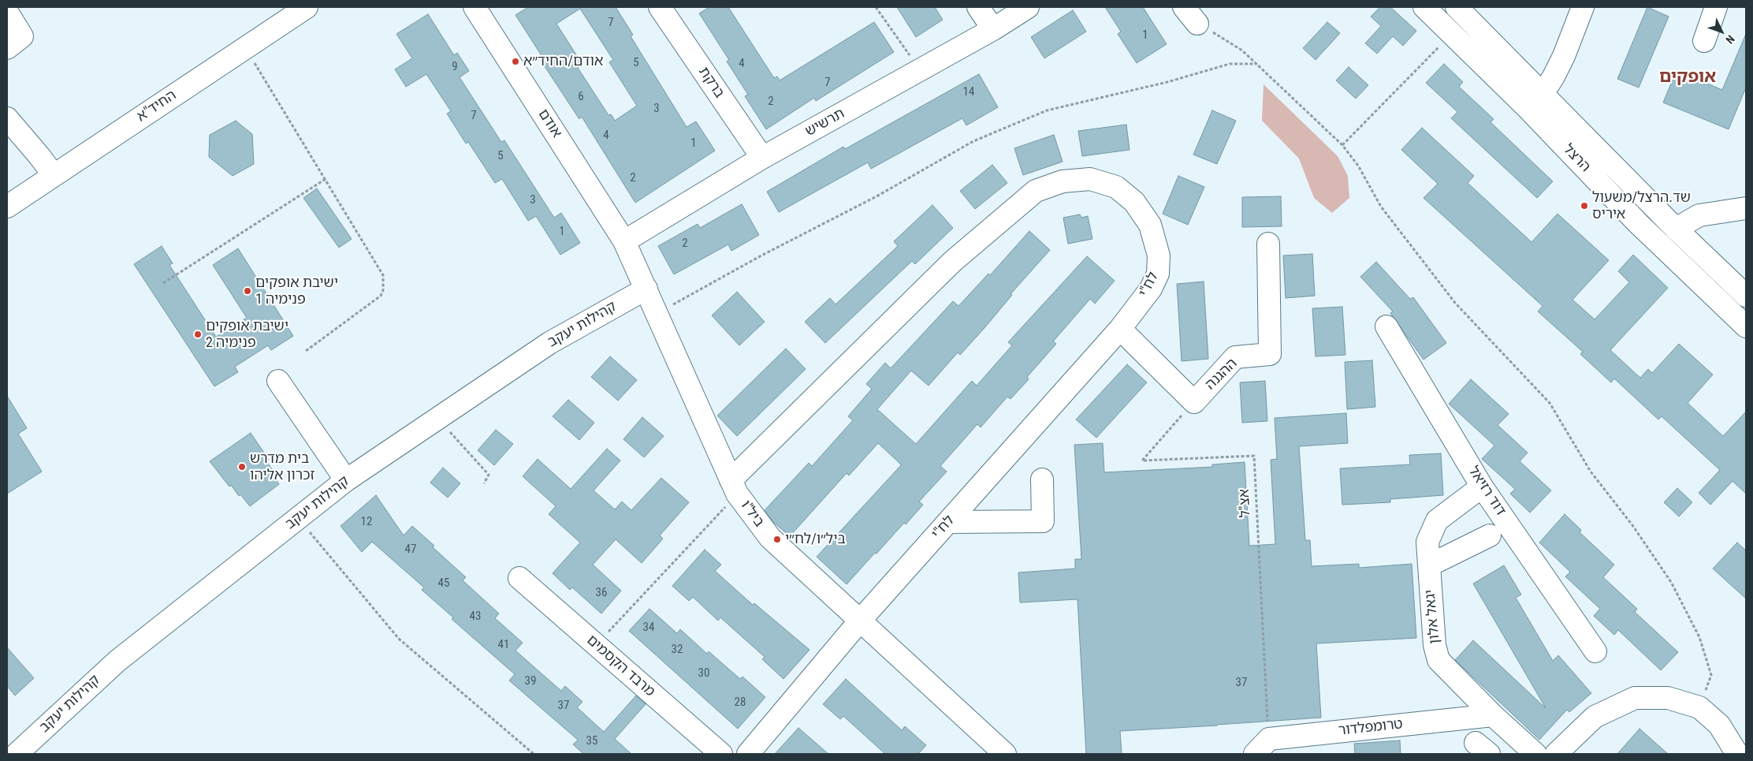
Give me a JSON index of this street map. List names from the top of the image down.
{
  "streets": {
    "street": [
      "ברקת",
      "החיד\"א",
      "תרשיש",
      "אודם",
      "הרצל",
      "לח\"י",
      "קהילות יעקב",
      "ההגנה",
      "דוד רזיאל",
      "ביל\"ו",
      "יגאל אלון",
      "מרבד הקסמים",
      "טרומפלדור"
    ],
    "path": ["אצ\"ל"]
  },
  "crossings": [
    ["ברקת", "תרשיש"],
    ["תרשיש", "אודם"],
    ["תרשיש", "ביל\"ו"],
    ["אודם", "ביל\"ו"],
    ["לח\"י", "ההגנה"],
    ["לח\"י", "ביל\"ו"],
    ["קהילות יעקב", "ביל\"ו"],
    ["ההגנה", "אצ\"ל"],
    ["דוד רזיאל", "יגאל אלון"],
    ["אצ\"ל", "טרומפלדור"],
    ["יגאל אלון", "טרומפלדור"]
  ],
  "districts": ["אופקים"],
  "places": [
    "אודם/החיד״א",
    "שד.הרצל/משעול איריס",
    "ישיבת אופקים פנימיה 1",
    "ישיבת אופקים פנימיה 2",
    "בית מדרש זכרון אליהו",
    "ביל״ו/לח״י"
  ],
  "house_numbers": [
    "7",
    "1",
    "5",
    "4",
    "9",
    "7",
    "14",
    "6",
    "2",
    "3",
    "7",
    "4",
    "1",
    "5",
    "2",
    "3",
    "1",
    "2",
    "12",
    "47",
    "45",
    "36",
    "43",
    "34",
    "41",
    "32",
    "30",
    "39",
    "37",
    "28",
    "37",
    "35"
  ],
  "north": "bottom right"
}
